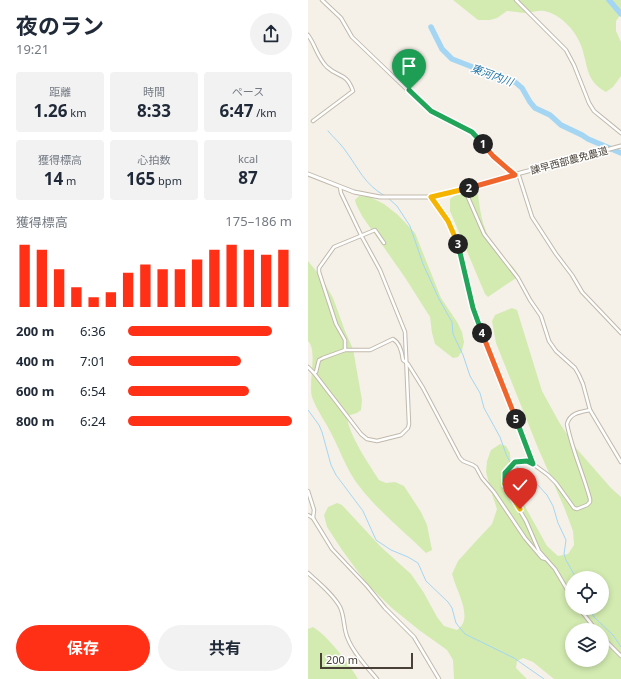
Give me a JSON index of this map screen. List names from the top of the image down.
{
  "streets": {
    "street": ["諫早西部農免農道"]
  },
  "water": ["東河内川"],
  "scale_bar": "200 m",
  "page": {
    "heading": ["夜のラン", "19:21"],
    "stats": [
      ["距離", "1.26 km"],
      ["時間", "8:33"],
      ["ペース", "6:47 /km"],
      ["獲得標高", "14 m"],
      ["心拍数", "165 bpm"],
      ["kcal", "87"]
    ],
    "pins": [
      "1",
      "2",
      "3",
      "4",
      "5"
    ],
    "chart": ["獲得標高", "175–186 m"],
    "list": [
      {
        "name": "200 m",
        "note": "6:36"
      },
      {
        "name": "400 m",
        "note": "7:01"
      },
      {
        "name": "600 m",
        "note": "6:54"
      },
      {
        "name": "800 m",
        "note": "6:24"
      }
    ],
    "buttons": ["保存", "共有"],
    "scale": "200 m"
  }
}
